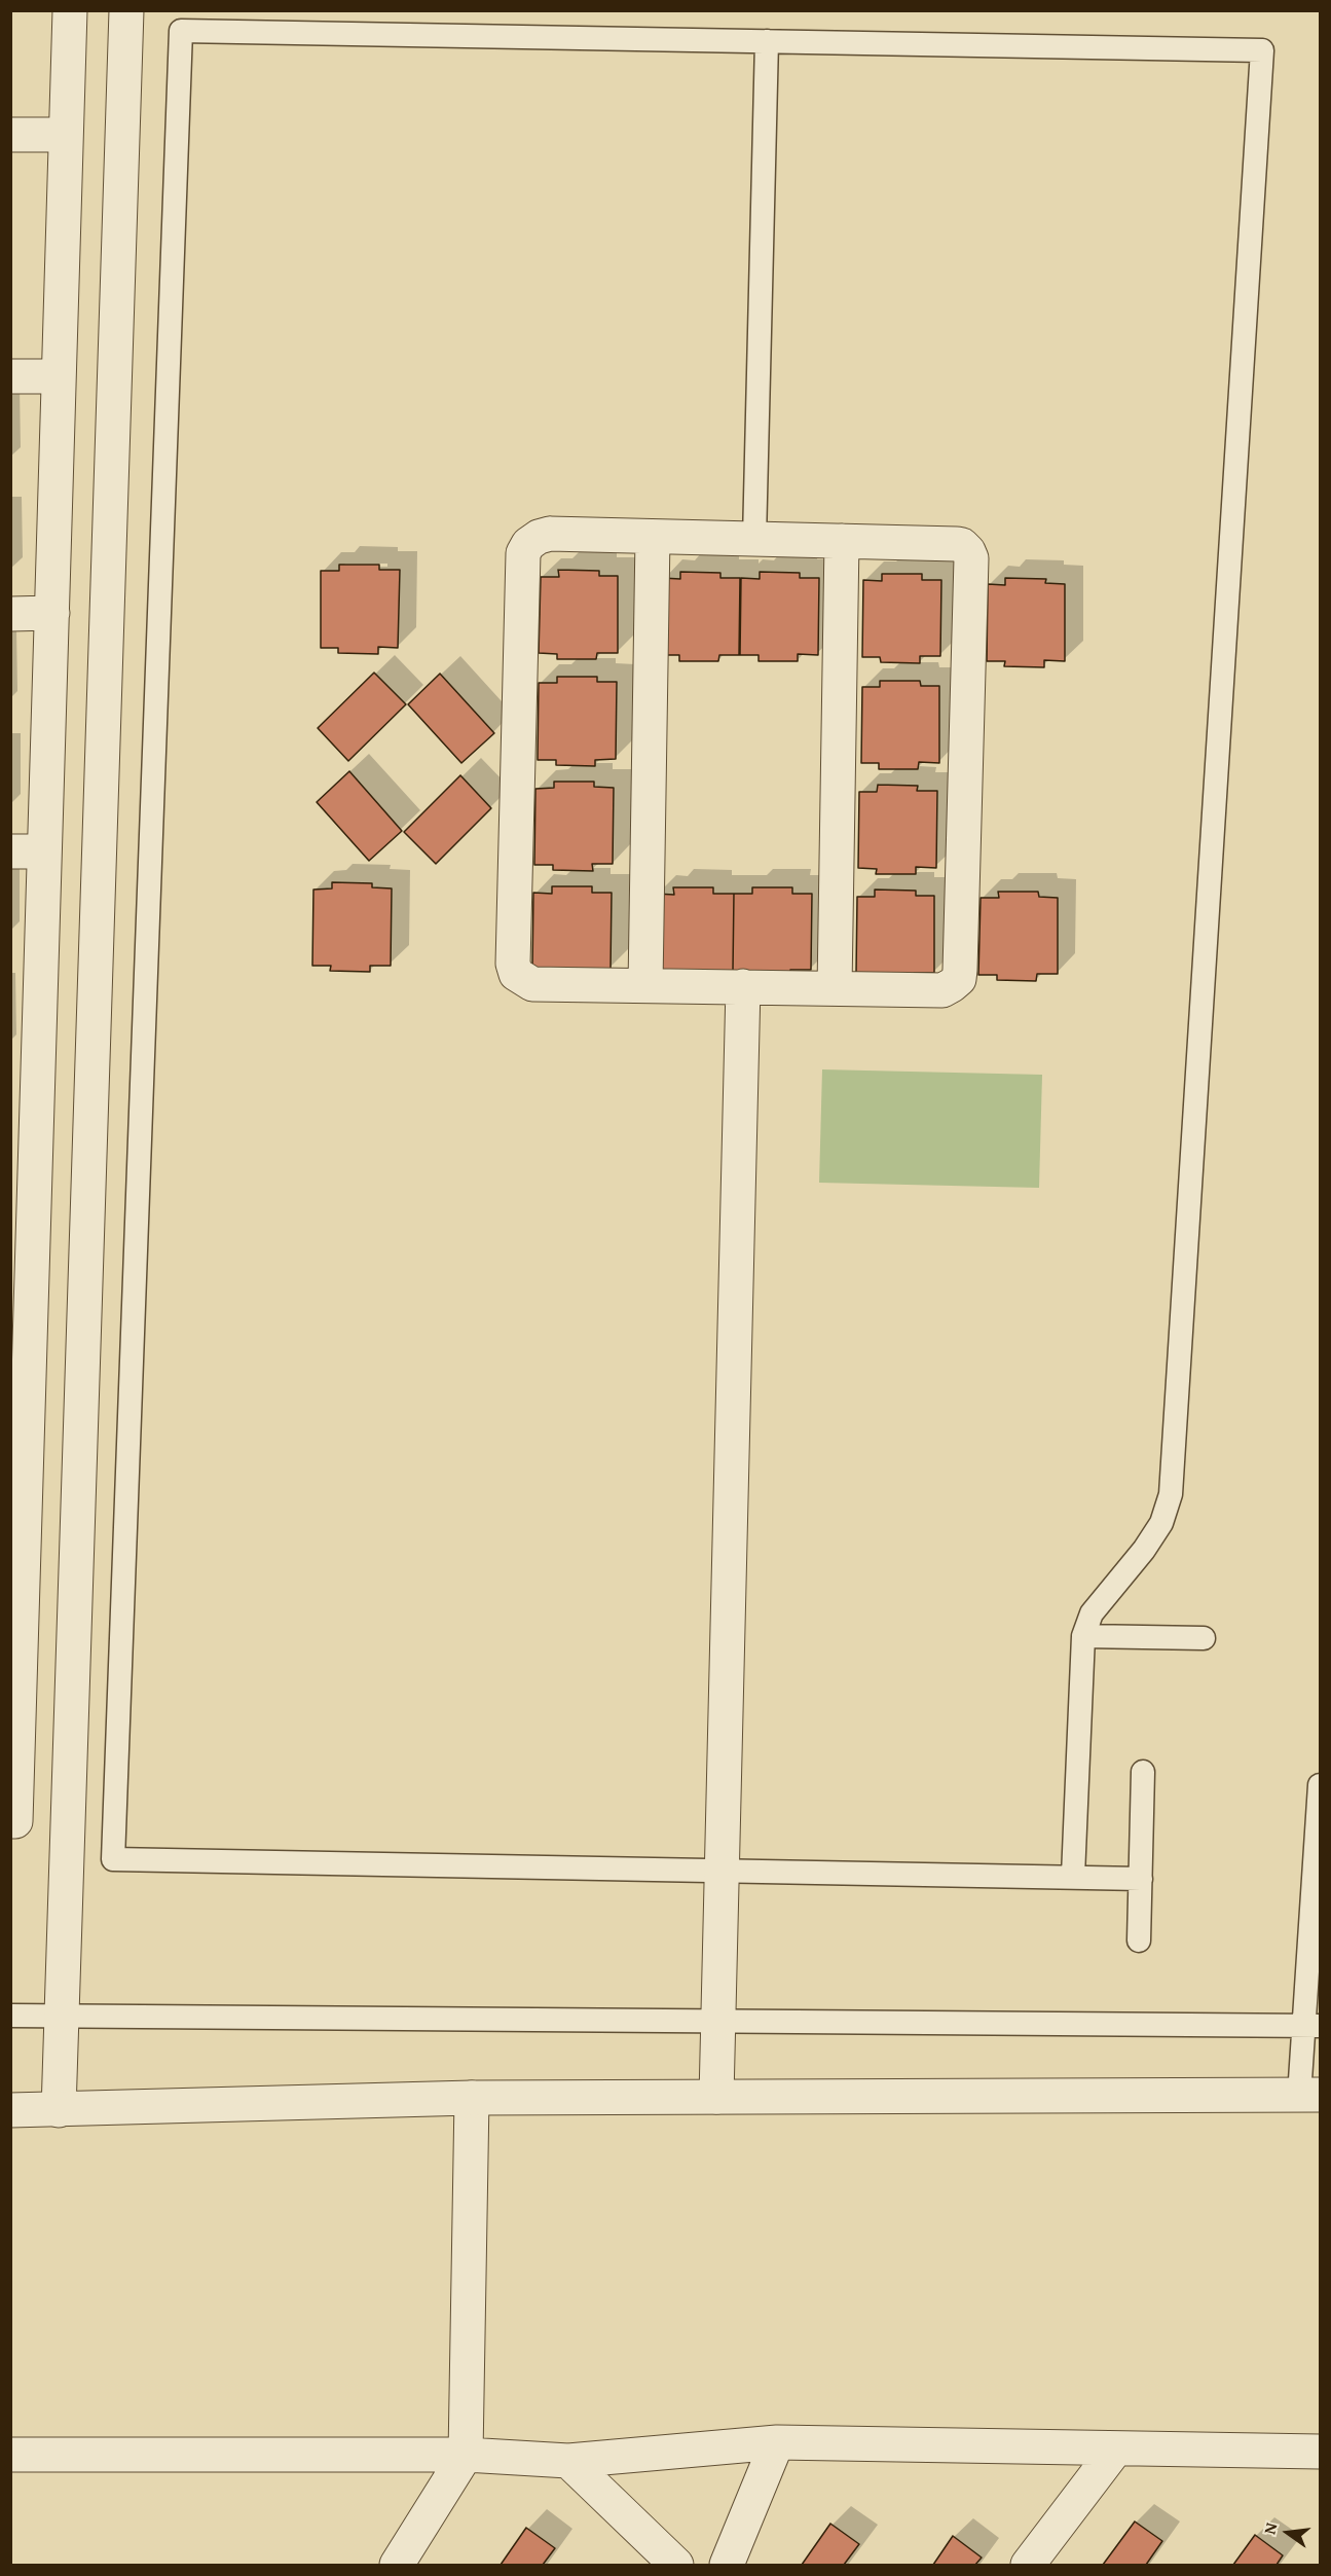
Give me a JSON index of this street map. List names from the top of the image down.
{
  "north": "left"
}
